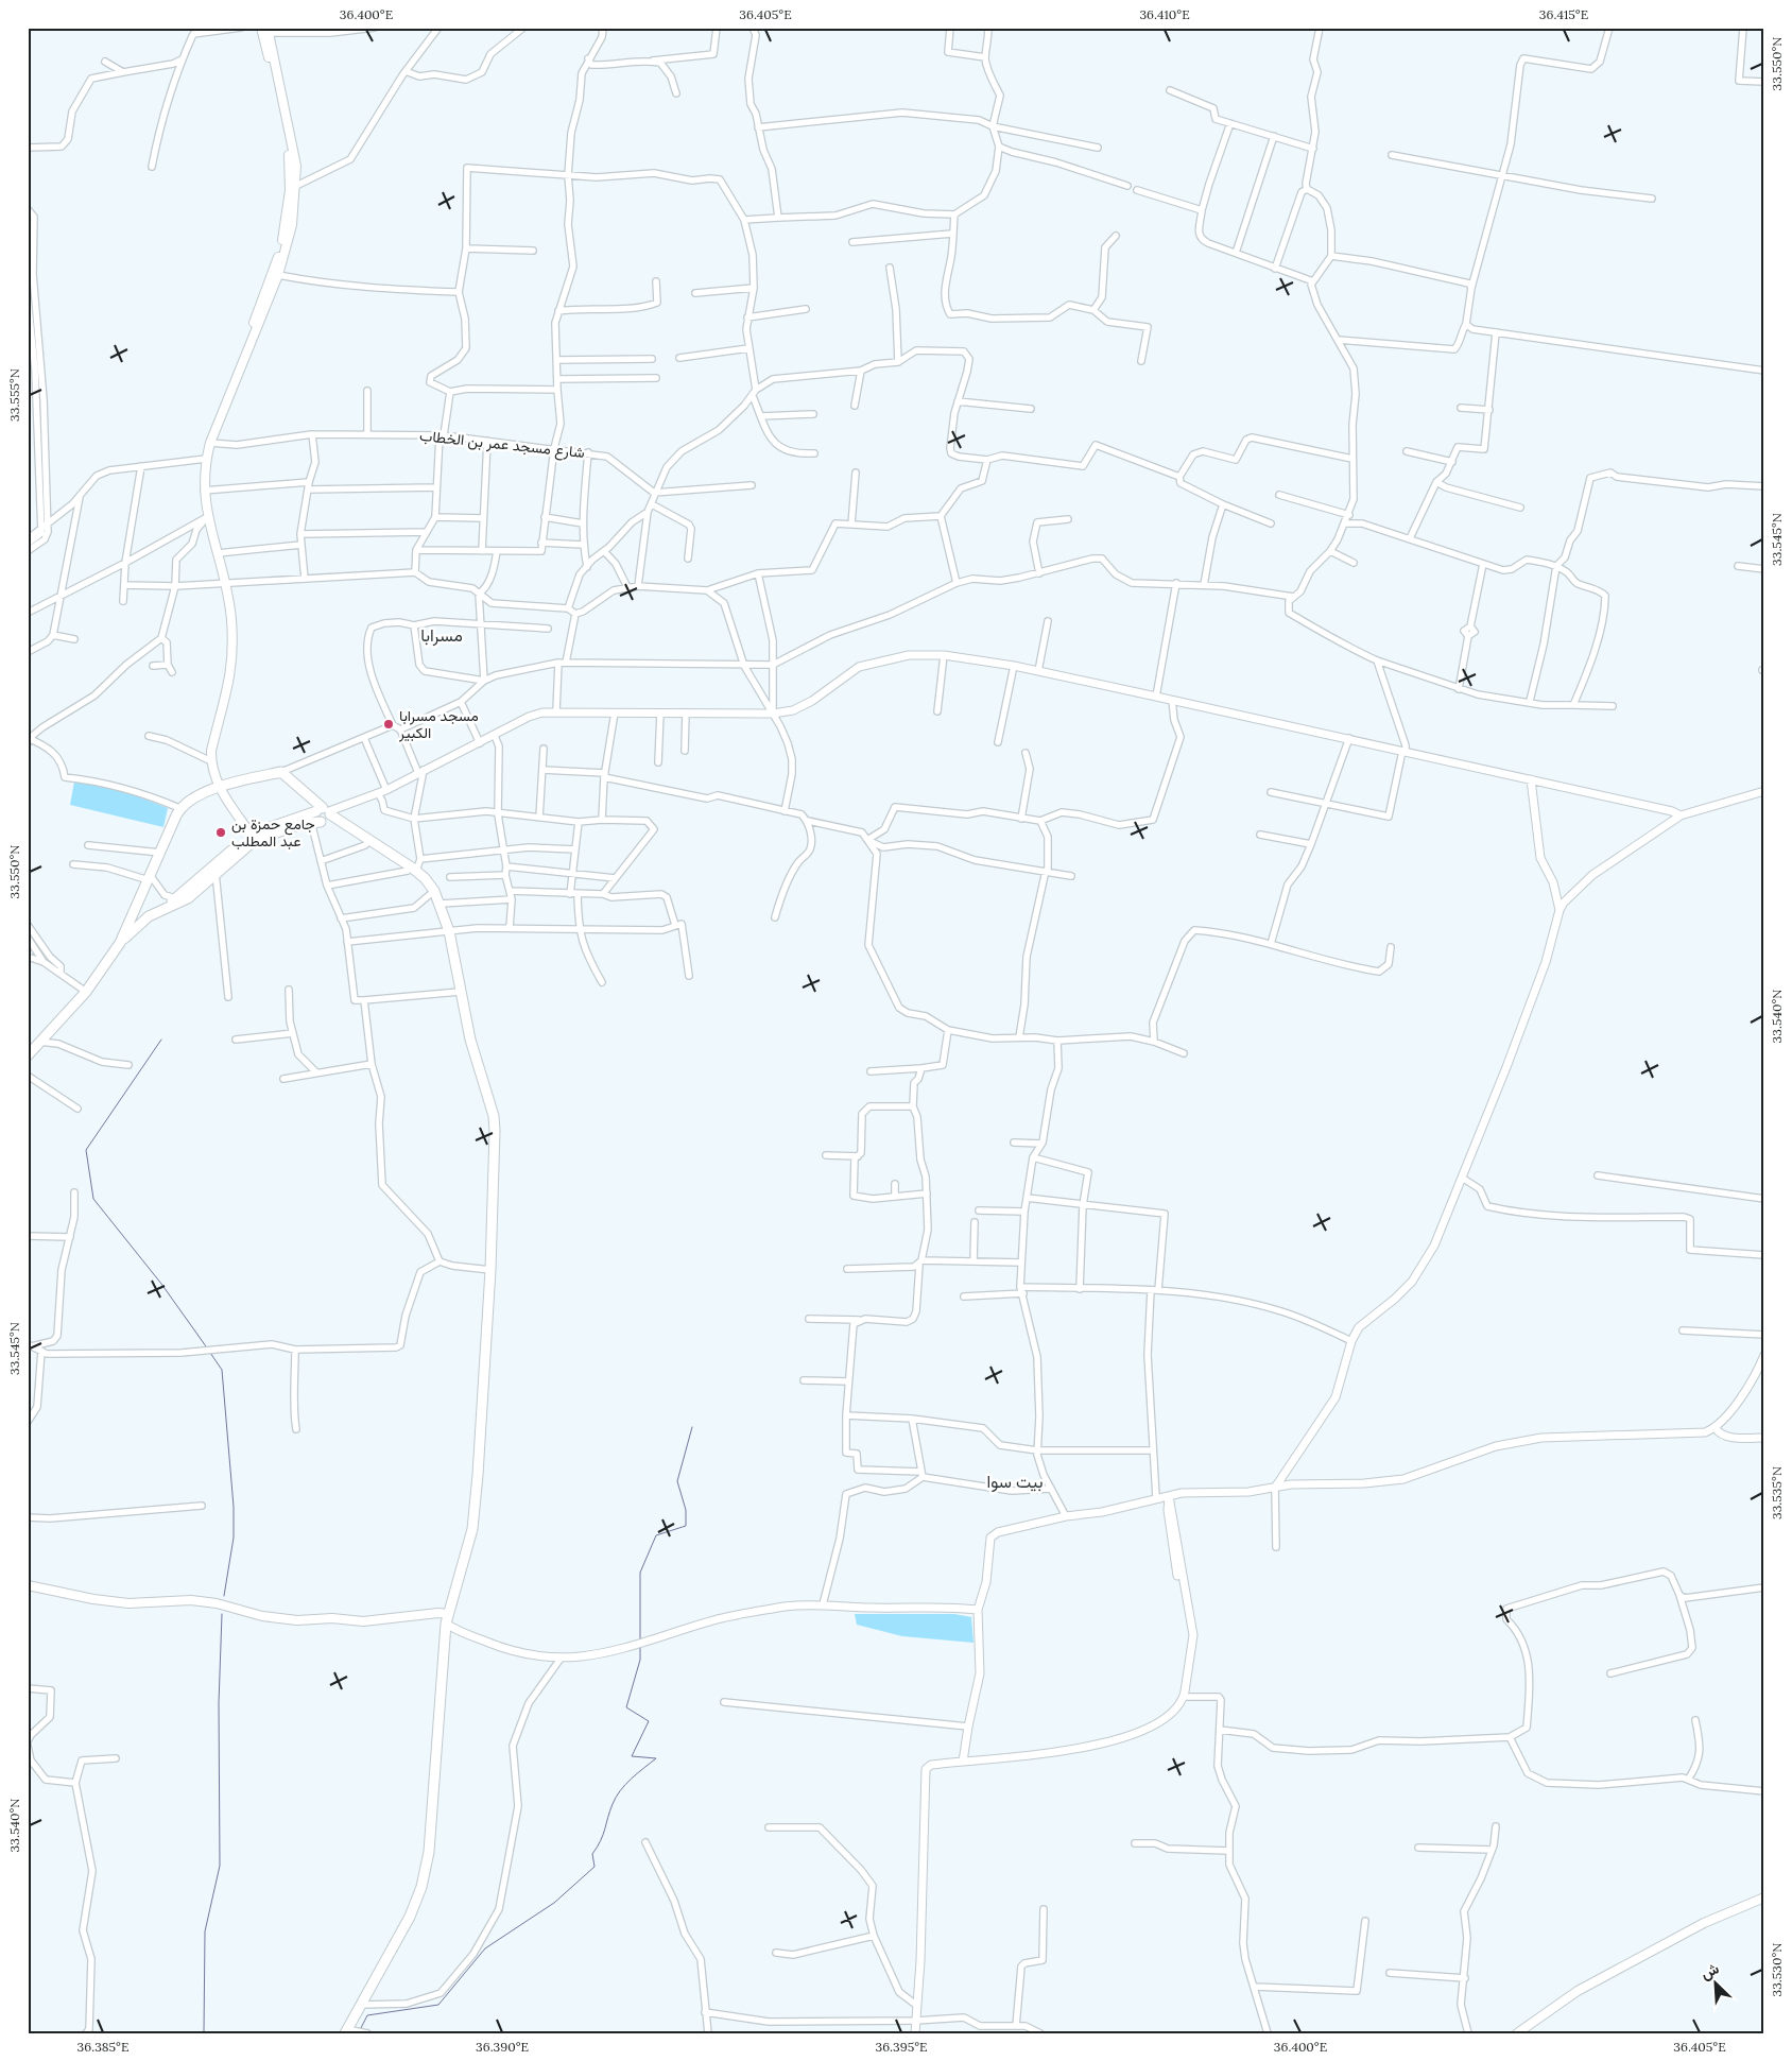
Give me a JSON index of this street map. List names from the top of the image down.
{
  "streets": {
    "street": ["شارع مسجد عمر بن الخطاب"]
  },
  "districts": ["مسرابا", "بيت سوا"],
  "places": ["مسجد مسرابا الكبير", "جامع حمزة بن عبد المطلب"],
  "north": "top left",
  "coordinates": [
    "36.400°E",
    "36.405°E",
    "36.410°E",
    "36.415°E",
    "33.550°N",
    "33.555°N",
    "33.545°N",
    "33.540°N",
    "33.535°N",
    "33.530°N",
    "36.385°E",
    "36.390°E",
    "36.395°E"
  ]
}
